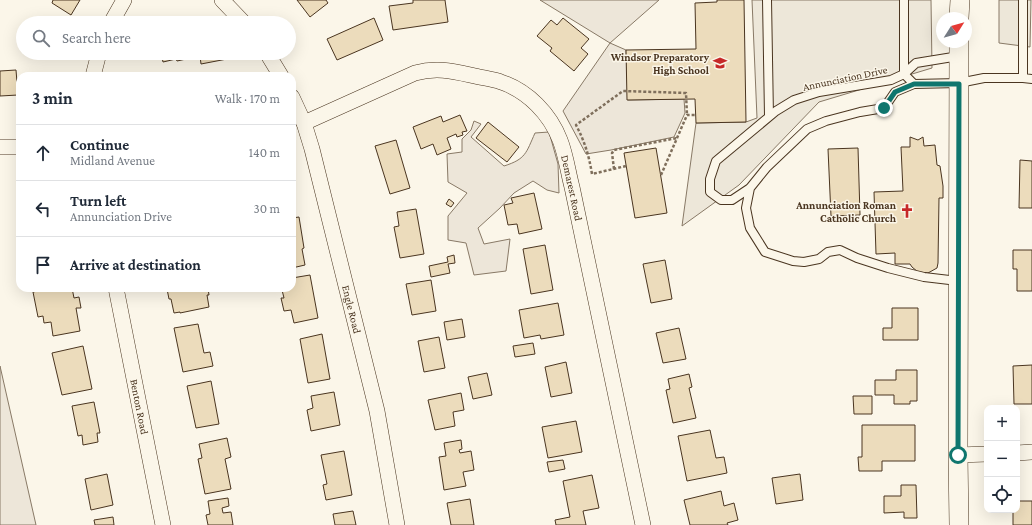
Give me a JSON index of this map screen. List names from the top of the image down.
{
  "streets": {
    "street": ["Demarest Road", "Engle Road", "Benton Road"],
    "lane": ["Annunciation Drive"]
  },
  "crossings": [
    ["Demarest Road", "Engle Road"]
  ],
  "places": {
    "school or university": ["Windsor Preparatory High School"],
    "church": ["Annunciation Roman Catholic Church"]
  },
  "north": "top right",
  "page": {
    "search": "Search here",
    "heading": ["3 min", "Walk · 170 m"],
    "list": [
      ["Continue", "Midland Avenue", "140 m"],
      ["Turn left", "Annunciation Drive", "30 m"],
      "Arrive at destination"
    ],
    "map_buttons": ["+", "−"]
  }
}
